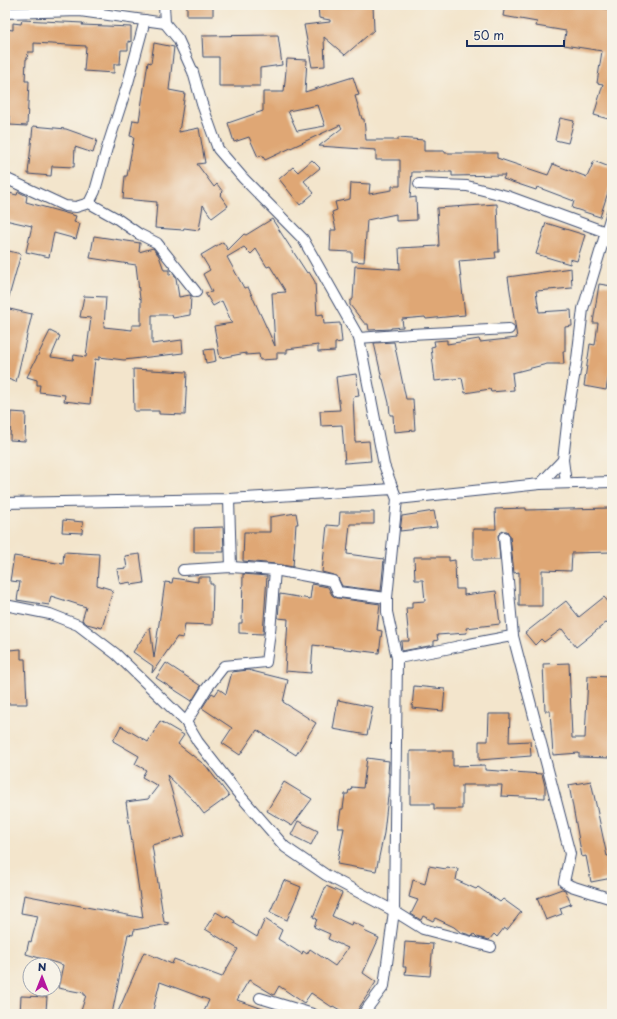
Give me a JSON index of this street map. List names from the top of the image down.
{
  "scale_bar": "50 m",
  "north": "top"
}
